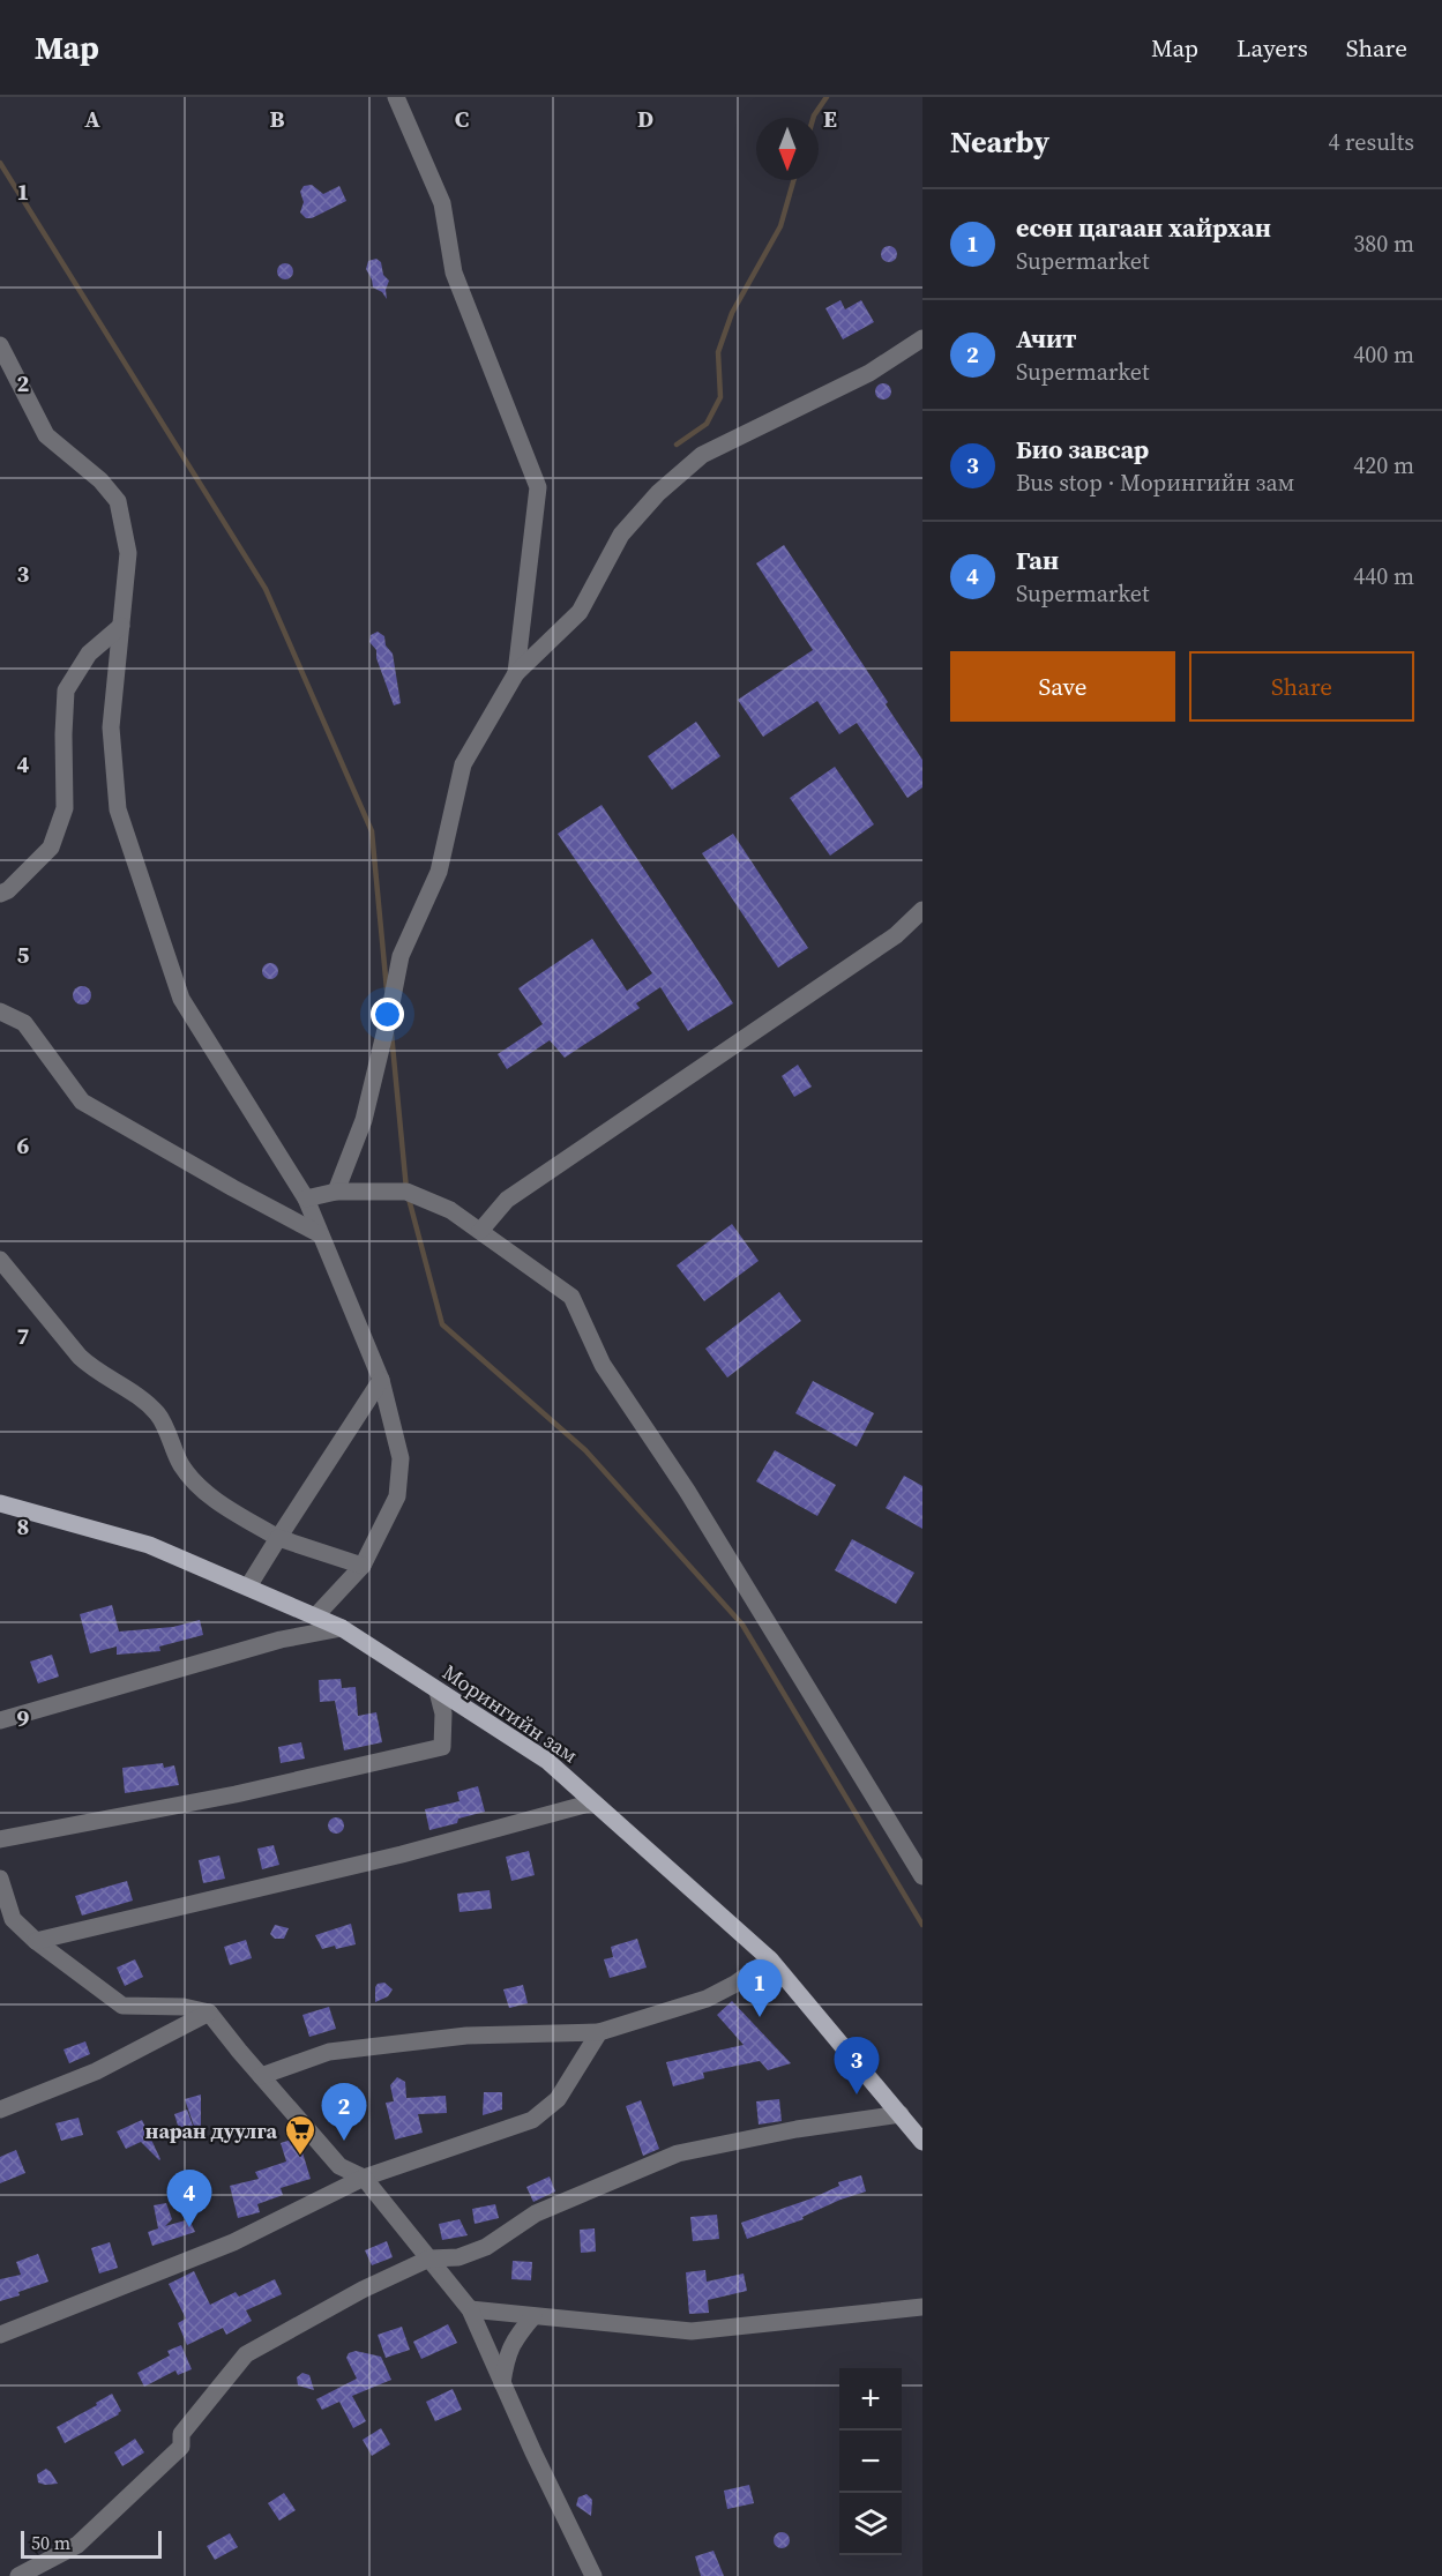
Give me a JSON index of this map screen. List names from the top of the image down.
{
  "streets": {
    "main road": ["Морингийн зам"]
  },
  "places": {
    "supermarket": ["наран дуулга"]
  },
  "scale_bar": "50 m",
  "north": "bottom",
  "page": {
    "header": "Map",
    "nav": ["Map", "Layers", "Share"],
    "heading": ["Nearby", "4 results"],
    "list": [
      {
        "mark": "1",
        "name": "есөн цагаан хайрхан",
        "note": "Supermarket",
        "value": "380 m"
      },
      {
        "mark": "2",
        "name": "Ачит",
        "note": "Supermarket",
        "value": "400 m"
      },
      {
        "mark": "3",
        "name": "Био завсар",
        "note": "Bus stop · Морингийн зам",
        "value": "420 m"
      },
      {
        "mark": "4",
        "name": "Ган",
        "note": "Supermarket",
        "value": "440 m"
      }
    ],
    "buttons": ["Save", "Share"],
    "pins": [
      "1",
      "3",
      "2",
      "4"
    ],
    "map_buttons": ["+", "−"],
    "scale": "50 m"
  },
  "grid": {
    "columns": [
      "A",
      "B",
      "C",
      "D",
      "E"
    ],
    "rows": [
      "1",
      "2",
      "3",
      "4",
      "5",
      "6",
      "7",
      "8",
      "9"
    ]
  }
}
